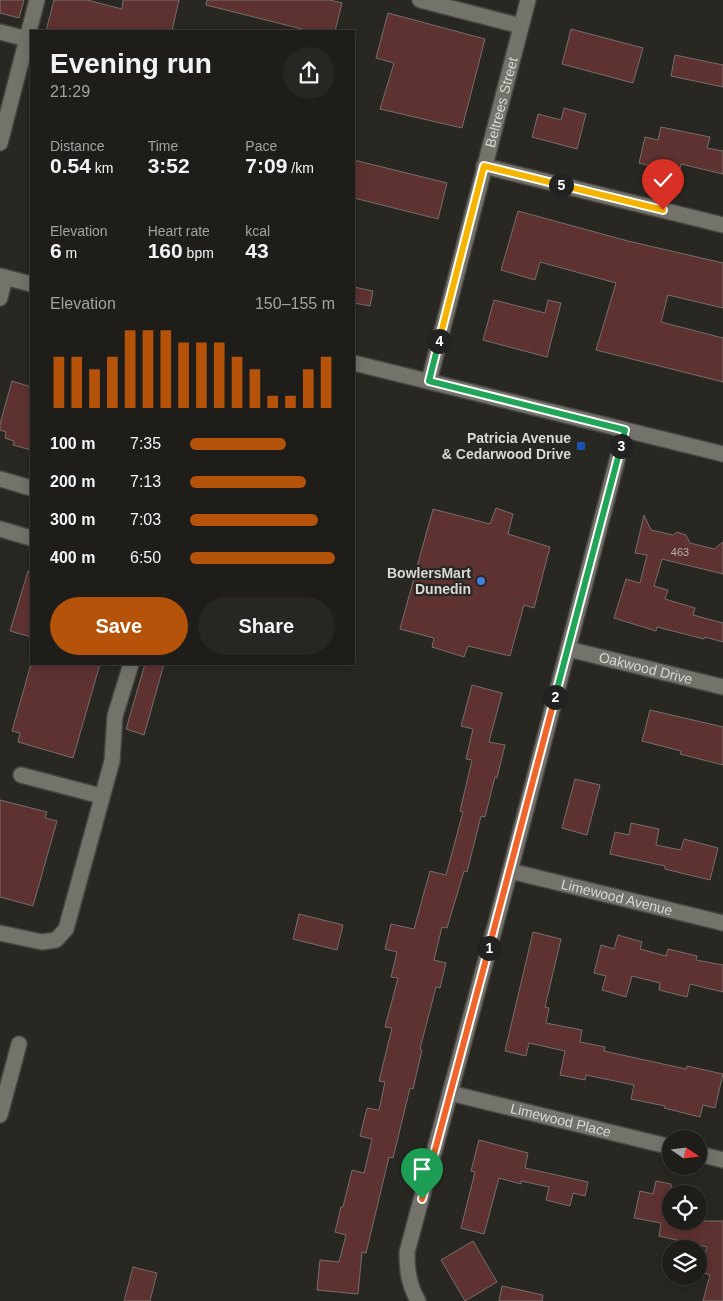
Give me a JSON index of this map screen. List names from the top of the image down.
{
  "streets": {
    "street": [
      "Beltrees Street",
      "Oakwood Drive",
      "Limewood Avenue",
      "Limewood Place"
    ]
  },
  "places": {
    "transit": ["Patricia Avenue & Cedarwood Drive"],
    "other": ["BowlersMart Dunedin"]
  },
  "house_numbers": ["463"],
  "north": "right",
  "page": {
    "heading": ["Evening run", "21:29"],
    "stats": [
      ["Distance", "0.54 km"],
      ["Time", "3:52"],
      ["Pace", "7:09 /km"],
      ["Elevation", "6 m"],
      ["Heart rate", "160 bpm"],
      ["kcal", "43"]
    ],
    "pins": [
      "5",
      "4",
      "3",
      "2",
      "1"
    ],
    "chart": ["Elevation", "150–155 m"],
    "list": [
      {
        "name": "100 m",
        "note": "7:35"
      },
      {
        "name": "200 m",
        "note": "7:13"
      },
      {
        "name": "300 m",
        "note": "7:03"
      },
      {
        "name": "400 m",
        "note": "6:50"
      }
    ],
    "buttons": ["Save", "Share"]
  }
}
